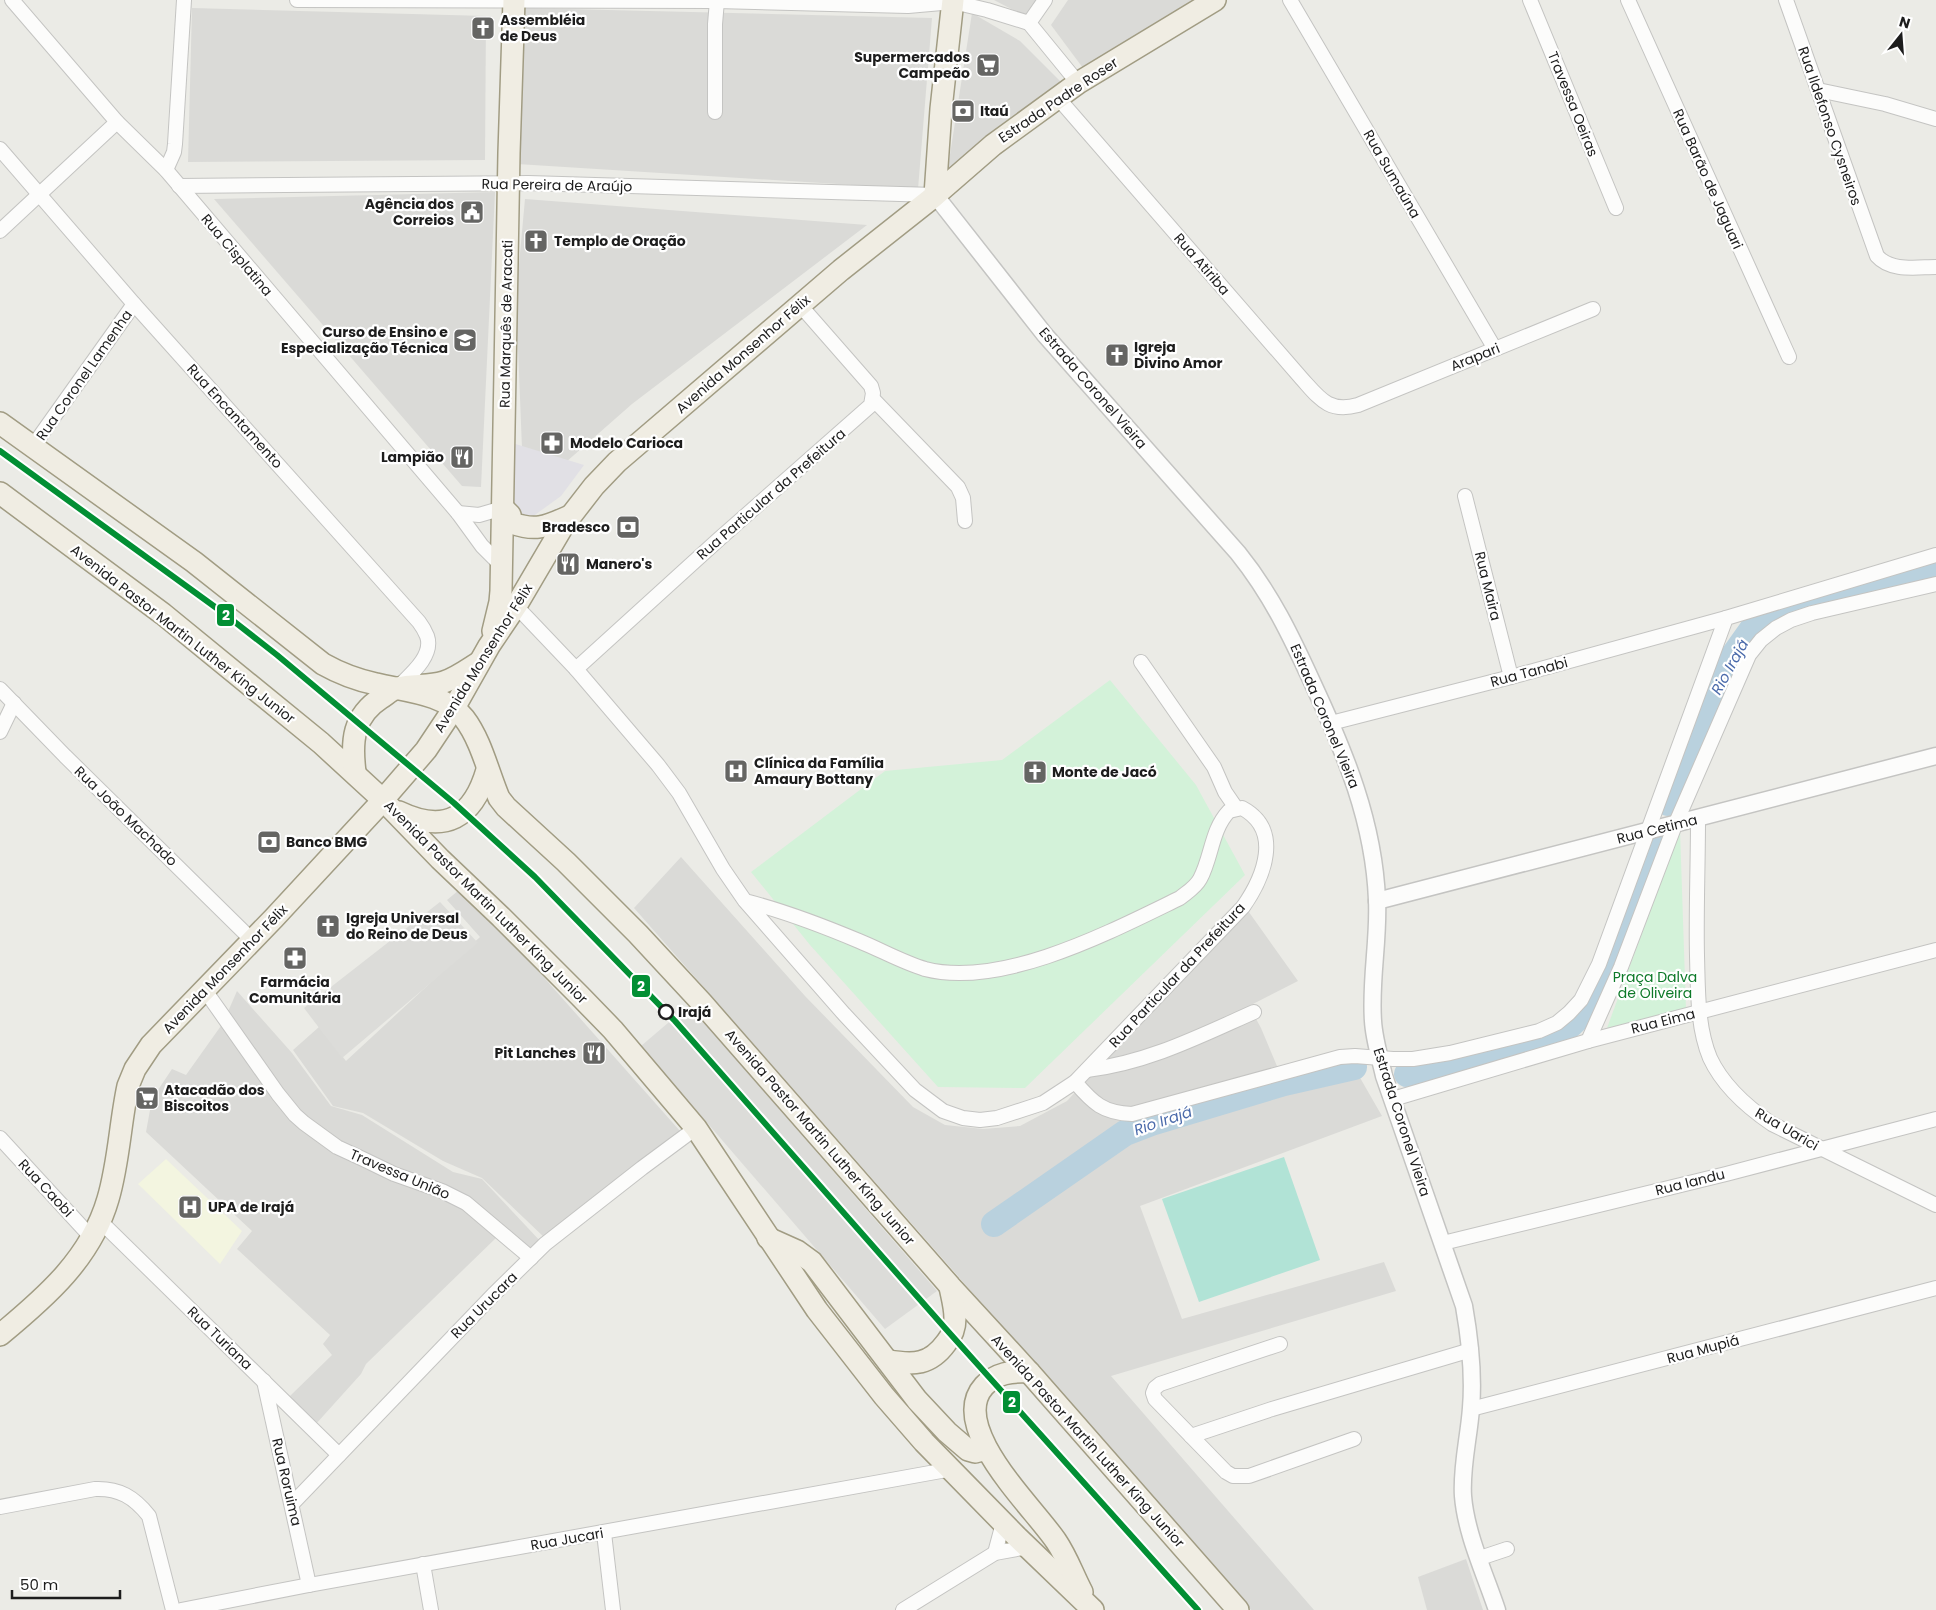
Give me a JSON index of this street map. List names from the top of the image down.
{
  "streets": {
    "main road": [
      "Estrada Padre Roser",
      "Rua Marquês de Aracati",
      "Avenida Monsenhor Félix",
      "Avenida Pastor Martin Luther King Junior"
    ],
    "street": [
      "Travessa Oeiras",
      "Rua Ildefonso Cysneiros",
      "Rua Sumaúna",
      "Rua Barão de Jaguari",
      "Rua Pereira de Araújo",
      "Rua Cisplatina",
      "Rua Atiriba",
      "Arapari",
      "Rua Coronel Lamenha",
      "Estrada Coronel Vieira",
      "Rua Encantamento",
      "Rua Particular da Prefeitura",
      "Rua Maira",
      "Rua Tanabi",
      "Rua João Machado",
      "Rua Cetima",
      "Rua Eima",
      "Rua Uarici",
      "Travessa União",
      "Rua Iandu",
      "Rua Caobi",
      "Rua Urucara",
      "Rua Turiana",
      "Rua Mupiá",
      "Rua Roruima",
      "Rua Jucari"
    ]
  },
  "crossings": [
    ["Estrada Padre Roser", "Rua Pereira de Araújo"],
    ["Estrada Padre Roser", "Rua Atiriba"],
    ["Estrada Padre Roser", "Avenida Monsenhor Félix"],
    ["Estrada Padre Roser", "Estrada Coronel Vieira"],
    ["Rua Sumaúna", "Arapari"],
    ["Rua Pereira de Araújo", "Rua Cisplatina"],
    ["Rua Pereira de Araújo", "Rua Marquês de Aracati"],
    ["Rua Pereira de Araújo", "Avenida Monsenhor Félix"],
    ["Rua Pereira de Araújo", "Estrada Coronel Vieira"],
    ["Rua Cisplatina", "Rua Marquês de Aracati"],
    ["Rua Atiriba", "Arapari"],
    ["Rua Marquês de Aracati", "Avenida Monsenhor Félix"],
    ["Avenida Monsenhor Félix", "Estrada Coronel Vieira"],
    ["Avenida Monsenhor Félix", "Rua Particular da Prefeitura"],
    ["Avenida Monsenhor Félix", "Avenida Pastor Martin Luther King Junior"],
    ["Avenida Monsenhor Félix", "Rua João Machado"],
    ["Avenida Monsenhor Félix", "Travessa União"],
    ["Avenida Monsenhor Félix", "Rua Caobi"],
    ["Avenida Monsenhor Félix", "Rua Turiana"],
    ["Rua Coronel Lamenha", "Rua Encantamento"],
    ["Rua Coronel Lamenha", "Avenida Pastor Martin Luther King Junior"],
    ["Estrada Coronel Vieira", "Rua Tanabi"],
    ["Estrada Coronel Vieira", "Rua Cetima"],
    ["Estrada Coronel Vieira", "Rua Eima"],
    ["Estrada Coronel Vieira", "Rua Iandu"],
    ["Estrada Coronel Vieira", "Rua Mupiá"],
    ["Rua Encantamento", "Avenida Pastor Martin Luther King Junior"],
    ["Rua Maira", "Rua Tanabi"],
    ["Avenida Pastor Martin Luther King Junior", "Rua Urucara"],
    ["Avenida Pastor Martin Luther King Junior", "Rua Jucari"],
    ["Rua Cetima", "Rua Uarici"],
    ["Rua Eima", "Rua Uarici"],
    ["Rua Uarici", "Rua Iandu"],
    ["Travessa União", "Rua Urucara"],
    ["Rua Caobi", "Rua Turiana"],
    ["Rua Urucara", "Rua Turiana"],
    ["Rua Urucara", "Rua Roruima"],
    ["Rua Turiana", "Rua Roruima"],
    ["Rua Roruima", "Rua Jucari"]
  ],
  "water": ["Rio Irajá"],
  "parks": ["Praça Dalva de Oliveira"],
  "places": {
    "church": [
      "Assembléia de Deus",
      "Templo de Oração",
      "Igreja Divino Amor",
      "Monte de Jacó",
      "Igreja Universal do Reino de Deus"
    ],
    "supermarket": ["Supermercados Campeão", "Atacadão dos Biscoitos"],
    "bank": ["Itaú", "Bradesco", "Banco BMG"],
    "public building": ["Agência dos Correios"],
    "school or university": ["Curso de Ensino e Especialização Técnica"],
    "pharmacy": ["Modelo Carioca", "Farmácia Comunitária"],
    "restaurant": ["Lampião", "Manero's", "Pit Lanches"],
    "hospital": ["Clínica da Família Amaury Bottany", "UPA de Irajá"],
    "other": ["Irajá"]
  },
  "lines": ["transit line 2"],
  "scale_bar": "50 m",
  "north": "top"
}
